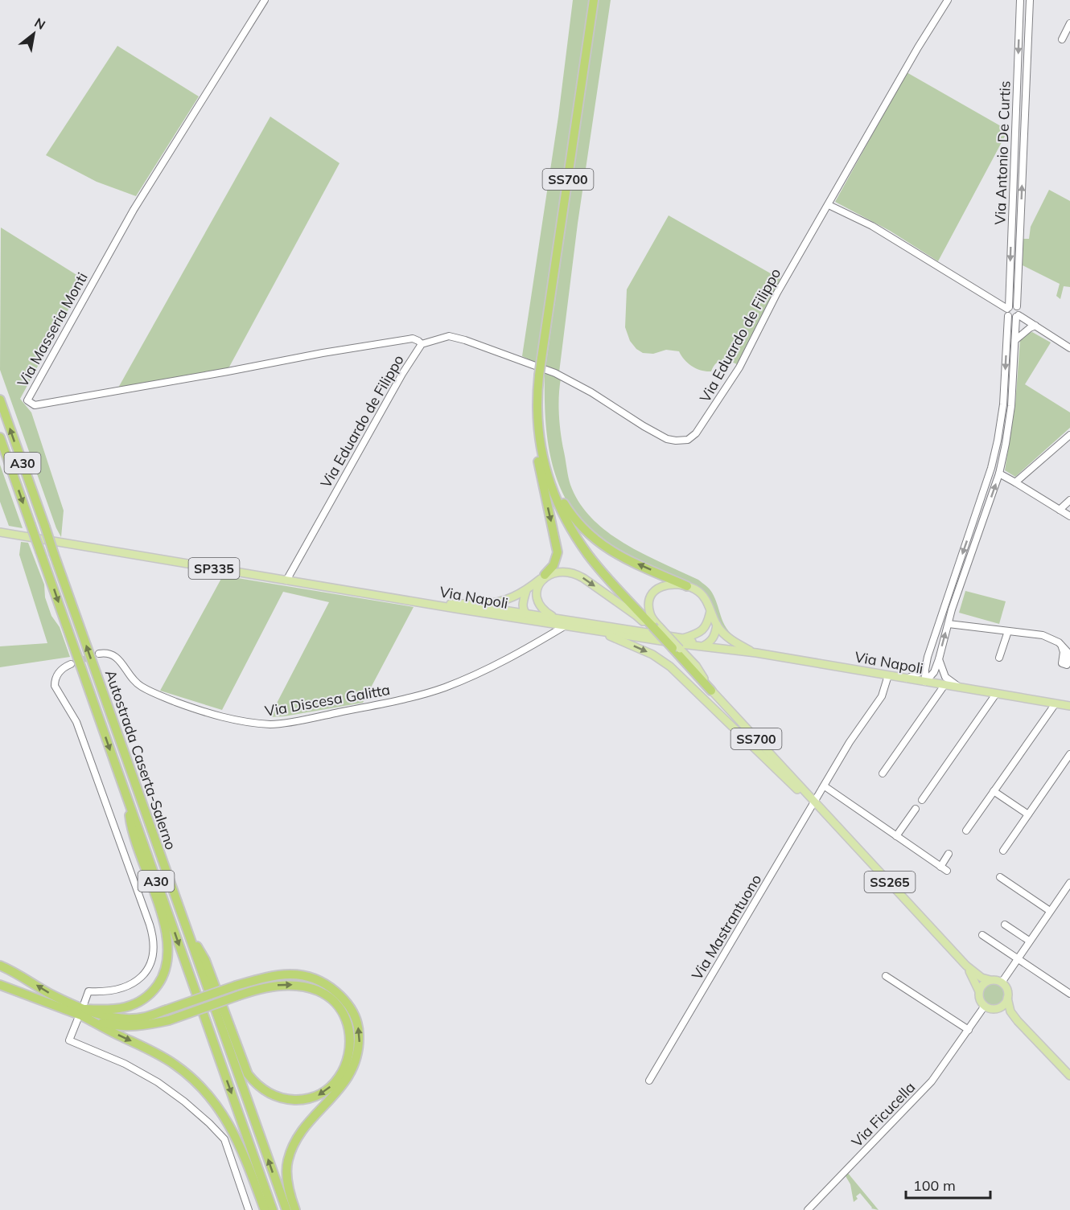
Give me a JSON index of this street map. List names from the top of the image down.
{
  "streets": {
    "highway": ["SS700", "A30", "Autostrada Caserta-Salerno"],
    "main road": ["SP335", "Via Napoli", "SS265"],
    "street": [
      "Via Antonio De Curtis",
      "Via Masseria Monti",
      "Via Eduardo de Filippo",
      "Via Discesa Galitta",
      "Via Mastrantuono",
      "Via Ficucella"
    ]
  },
  "crossings": [
    ["Via Antonio De Curtis", "Via Napoli"],
    ["SS700", "SS265"],
    ["SS700", "Via Mastrantuono"],
    ["Via Masseria Monti", "Via Eduardo de Filippo"],
    ["Via Eduardo de Filippo", "SP335"],
    ["SP335", "Via Napoli"],
    ["Via Napoli", "Via Discesa Galitta"],
    ["Via Napoli", "Via Mastrantuono"],
    ["SS265", "Via Mastrantuono"],
    ["SS265", "Via Ficucella"]
  ],
  "scale_bar": "100 m",
  "north": "top right"
}
